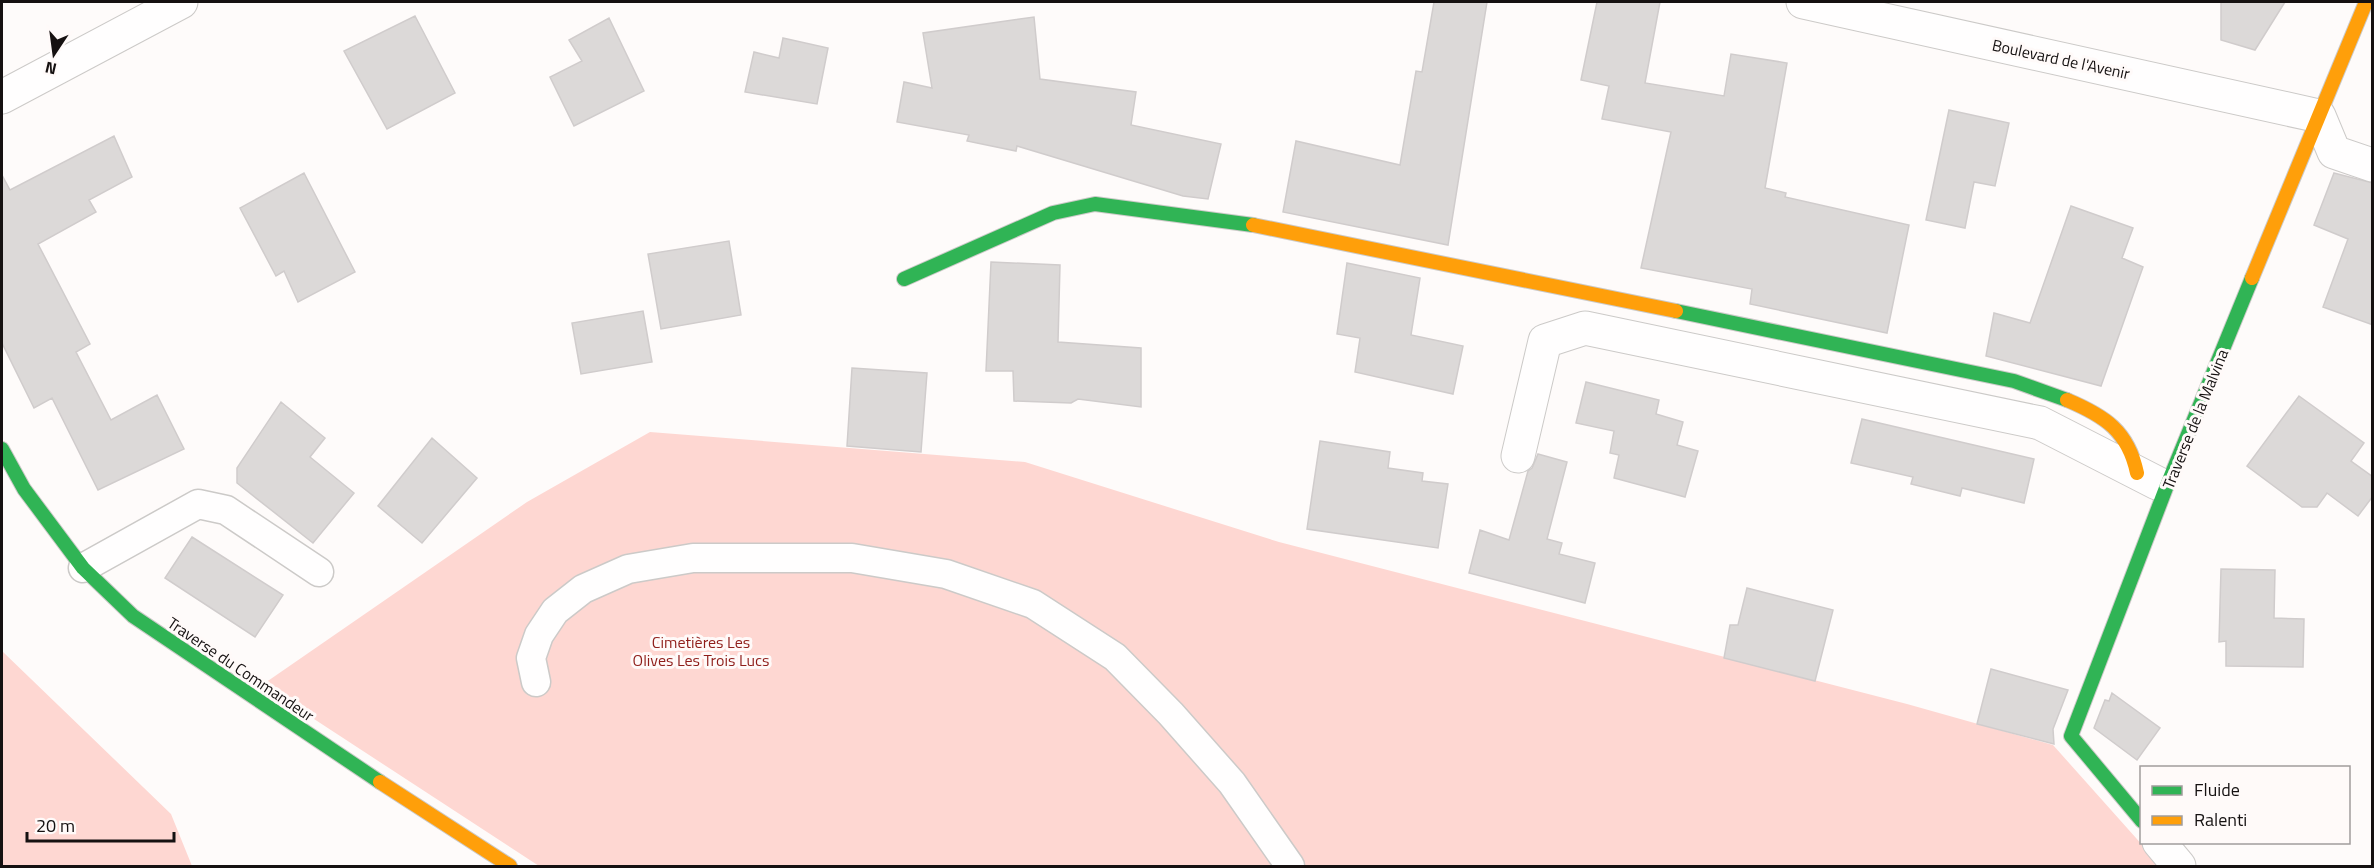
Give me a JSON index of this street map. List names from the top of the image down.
{
  "streets": {
    "street": ["Boulevard de l'Avenir", "Traverse de la Malvina", "Traverse du Commandeur"]
  },
  "crossings": [
    ["Boulevard de l'Avenir", "Traverse de la Malvina"]
  ],
  "parks": ["Cimetières Les Olives Les Trois Lucs"],
  "legend": ["Fluide", "Ralenti"],
  "scale_bar": "20 m",
  "north": "bottom"
}
